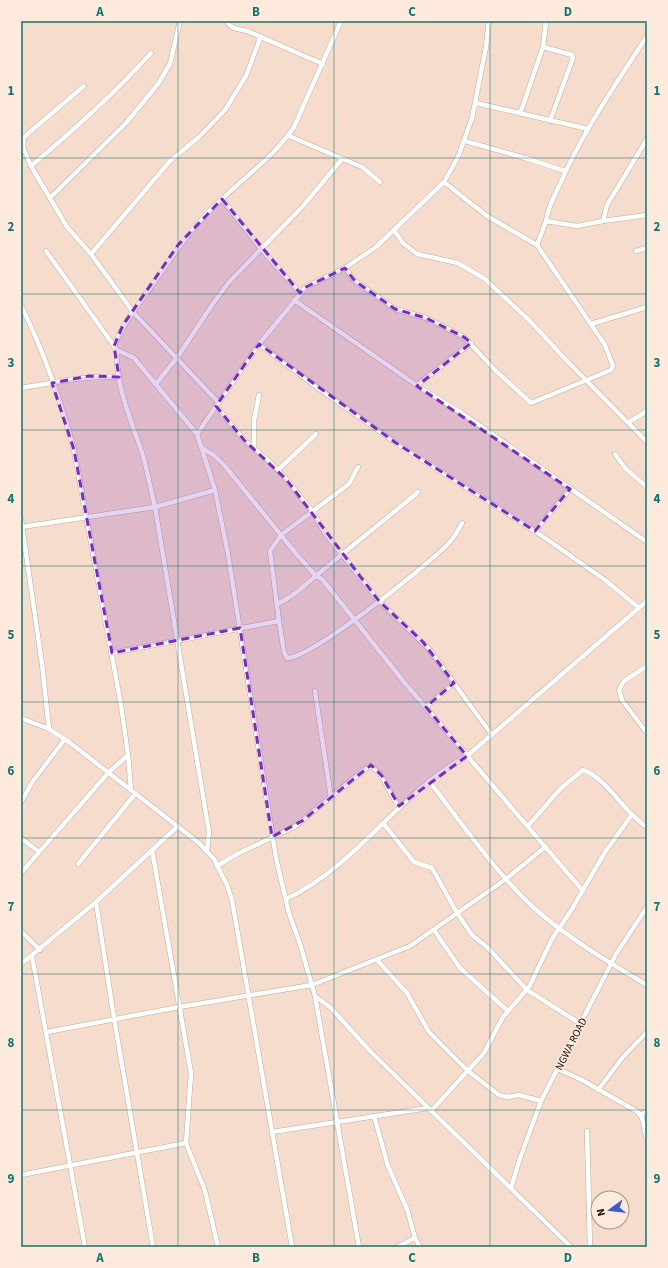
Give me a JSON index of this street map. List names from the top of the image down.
{
  "streets": {
    "street": ["NGWA ROAD"]
  },
  "north": "left",
  "grid": {
    "columns": [
      "A",
      "B",
      "C",
      "D"
    ],
    "rows": [
      "1",
      "2",
      "3",
      "4",
      "5",
      "6",
      "7",
      "8",
      "9"
    ]
  }
}
